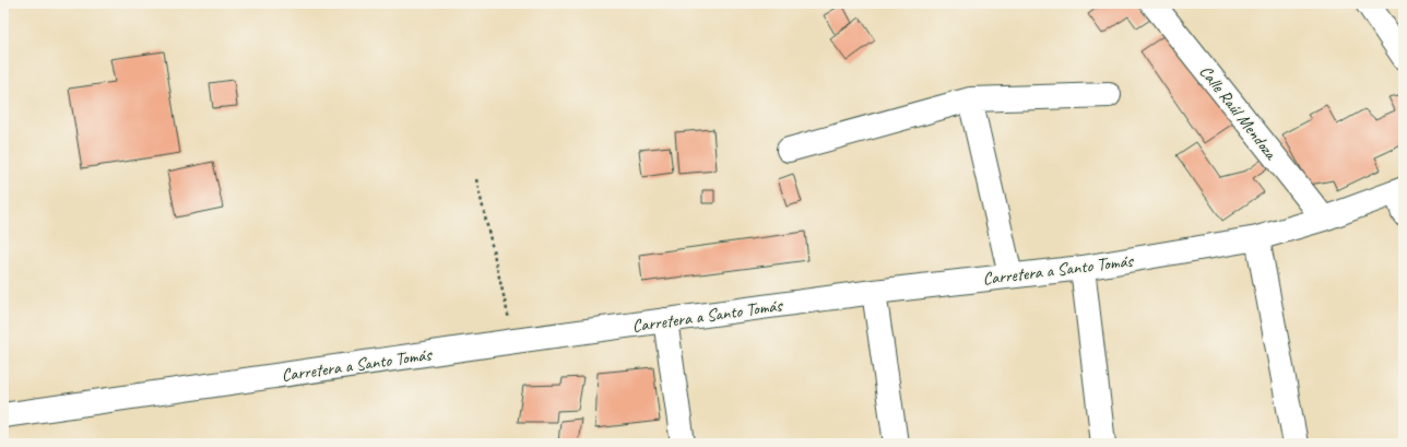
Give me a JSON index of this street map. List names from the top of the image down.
{
  "streets": {
    "street": ["Calle Raúl Mendoza", "Carretera a Santo Tomás"]
  },
  "crossings": [
    ["Calle Raúl Mendoza", "Carretera a Santo Tomás"]
  ]
}
